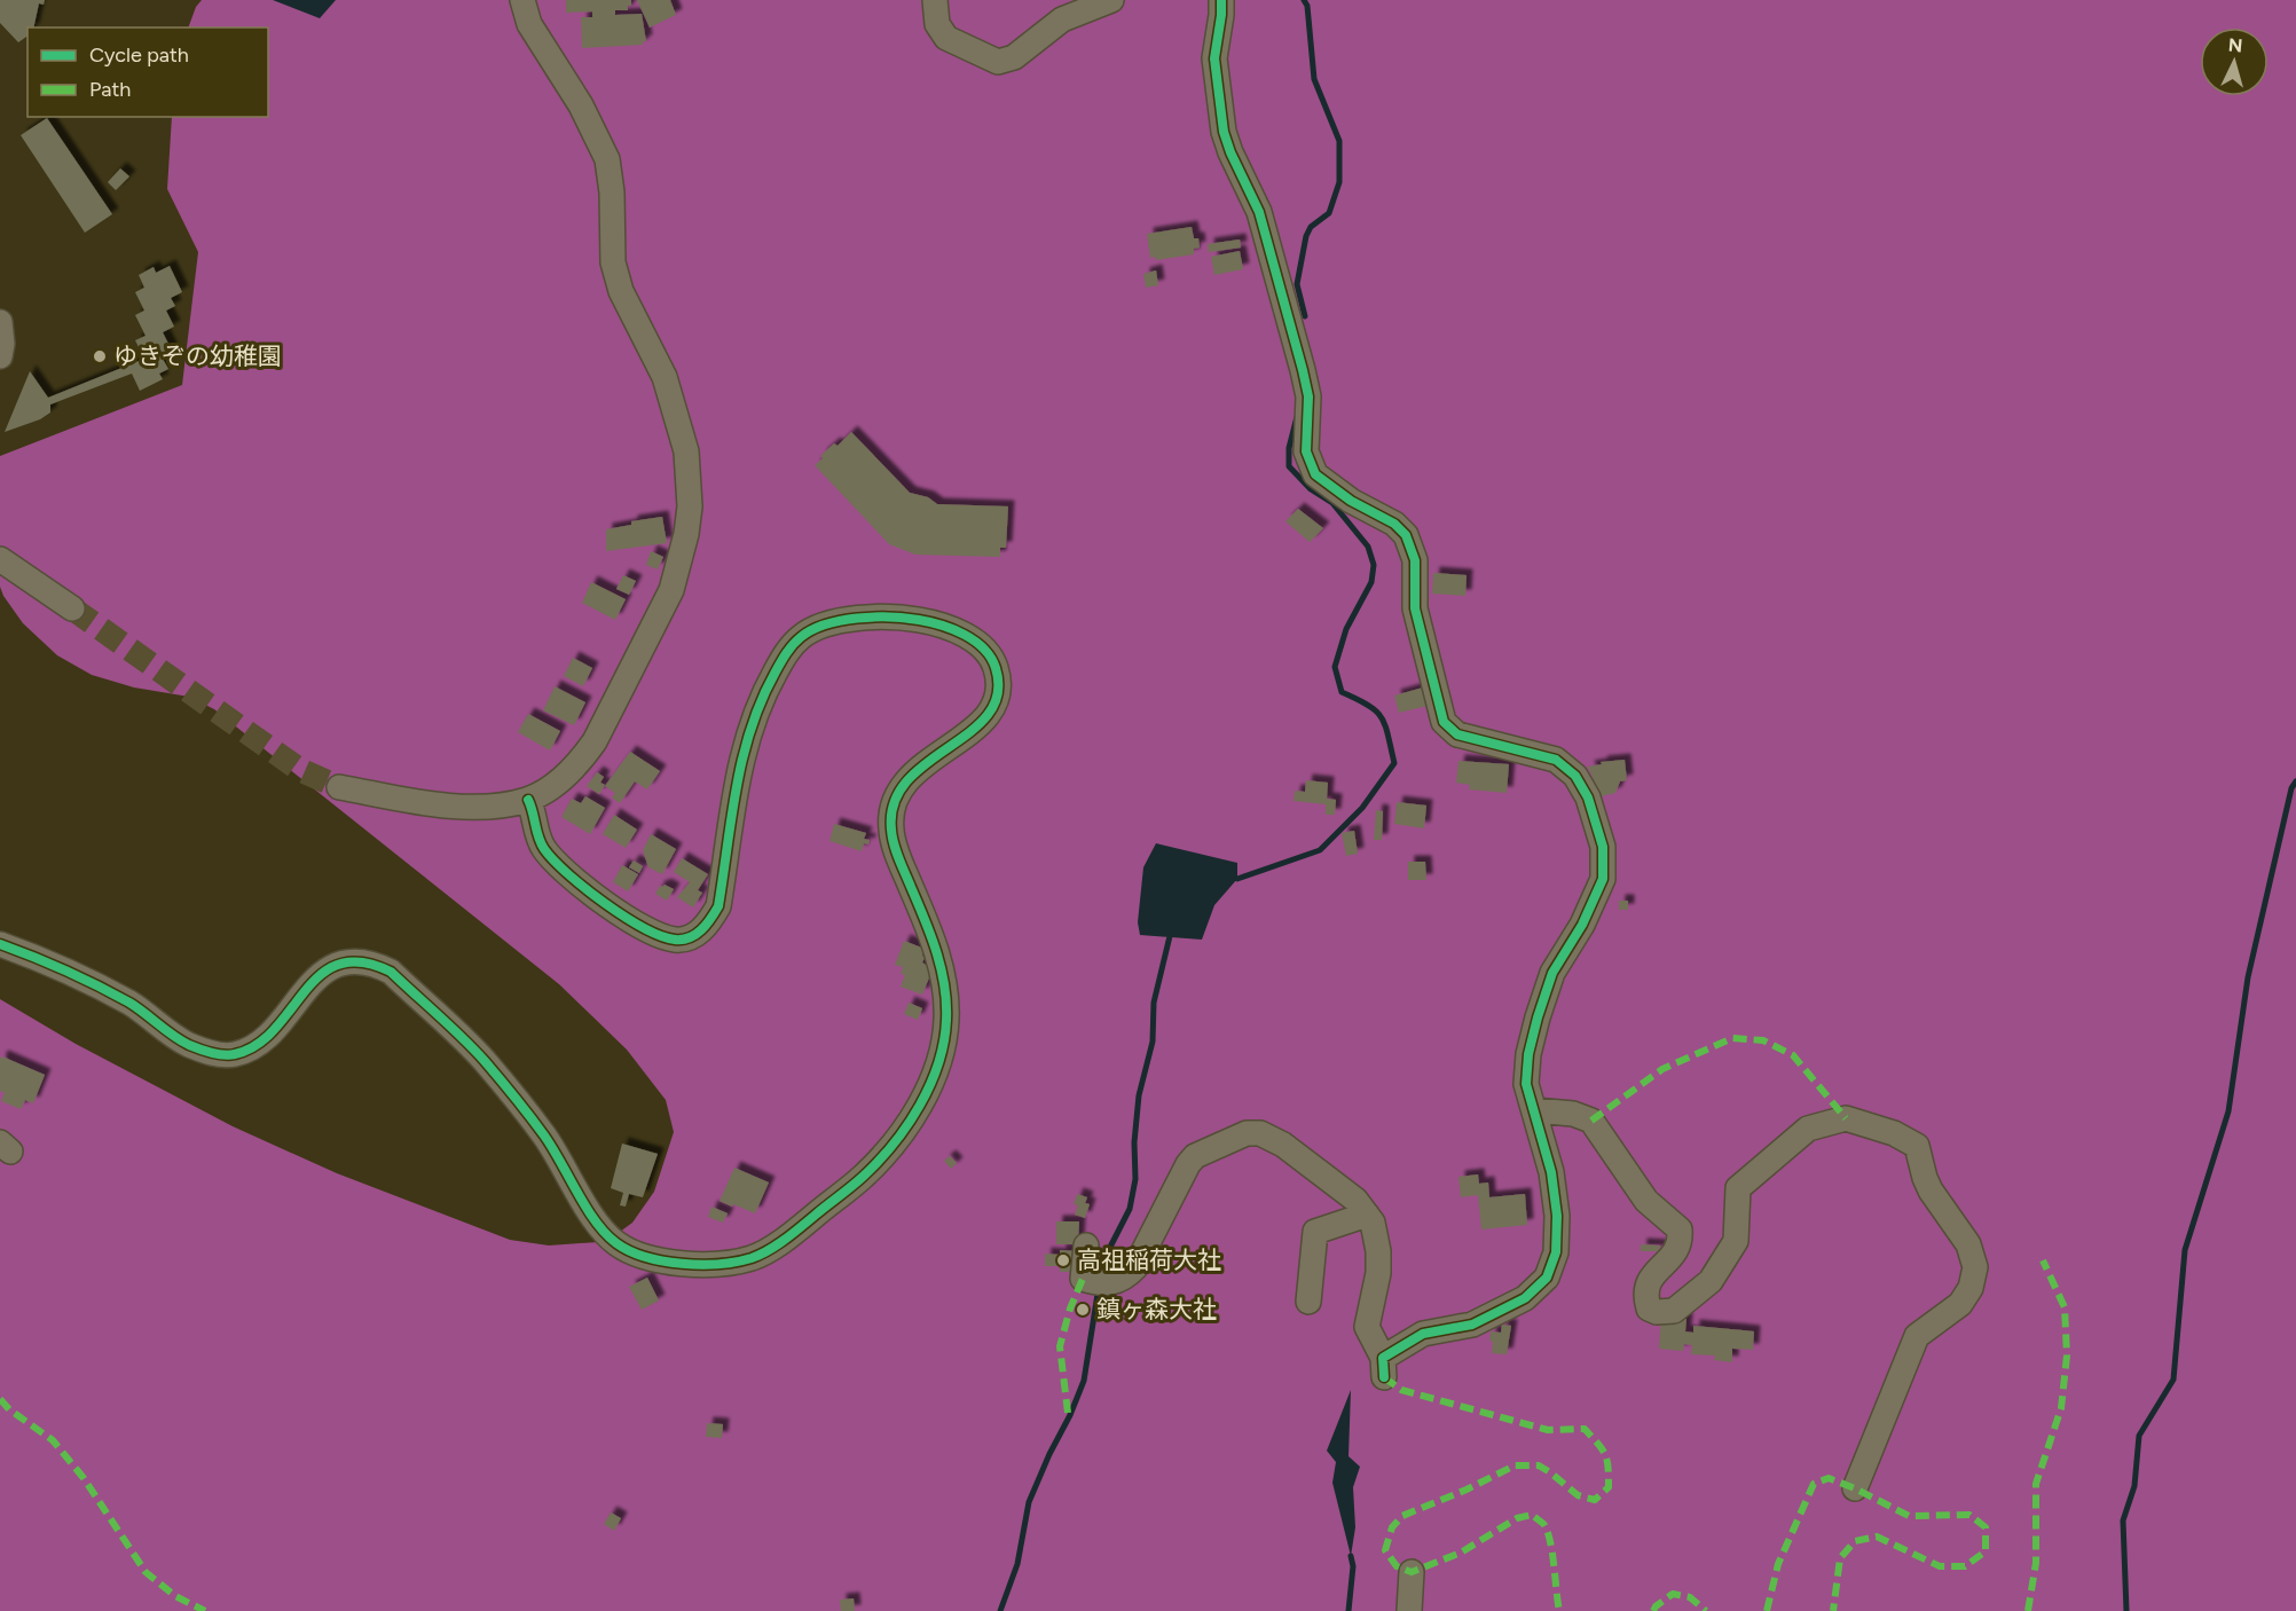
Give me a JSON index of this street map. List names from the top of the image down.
{
  "places": ["ゆきぞの幼稚園", "高祖稲荷大社", "鎮ヶ森大社"],
  "legend": ["Cycle path", "Path"],
  "north": "top"
}
